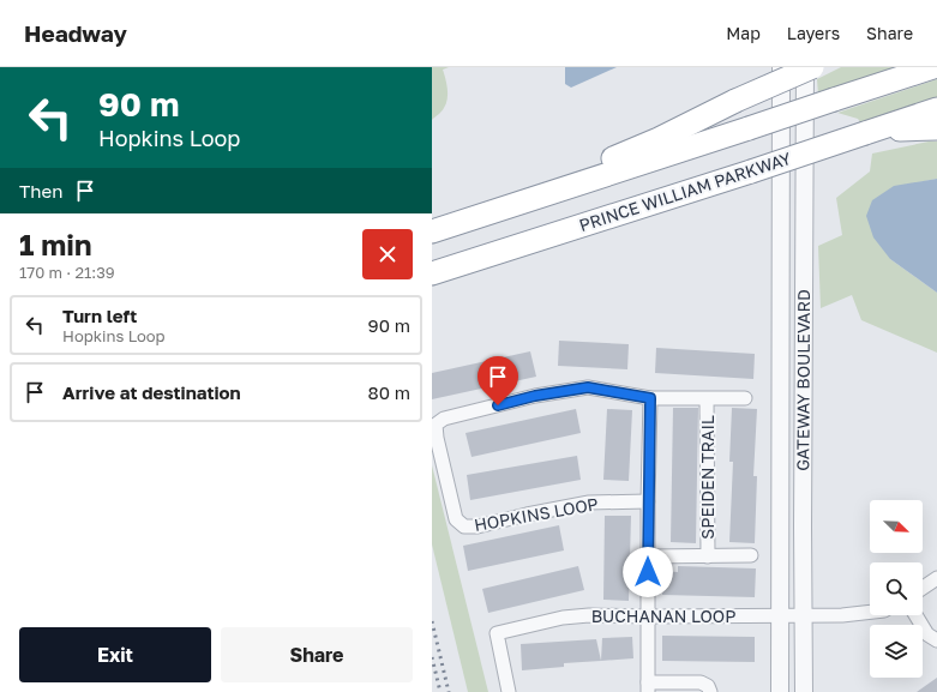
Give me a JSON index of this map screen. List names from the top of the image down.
{
  "streets": {
    "highway": ["PRINCE WILLIAM PARKWAY"],
    "street": [
      "GATEWAY BOULEVARD",
      "SPEIDEN TRAIL",
      "HOPKINS LOOP",
      "BUCHANAN LOOP"
    ]
  },
  "crossings": [
    ["GATEWAY BOULEVARD", "BUCHANAN LOOP"],
    ["SPEIDEN TRAIL", "HOPKINS LOOP"]
  ],
  "north": "bottom right",
  "page": {
    "header": "Headway",
    "nav": ["Map", "Layers", "Share"],
    "turn": ["90 m", "Hopkins Loop"],
    "then": "Then",
    "heading": ["1 min", "170 m · 21:39"],
    "list": [
      {
        "name": "Turn left",
        "note": "Hopkins Loop",
        "value": "90 m"
      },
      {
        "name": "Arrive at destination",
        "value": "80 m"
      }
    ],
    "buttons": ["Exit", "Share"]
  }
}
